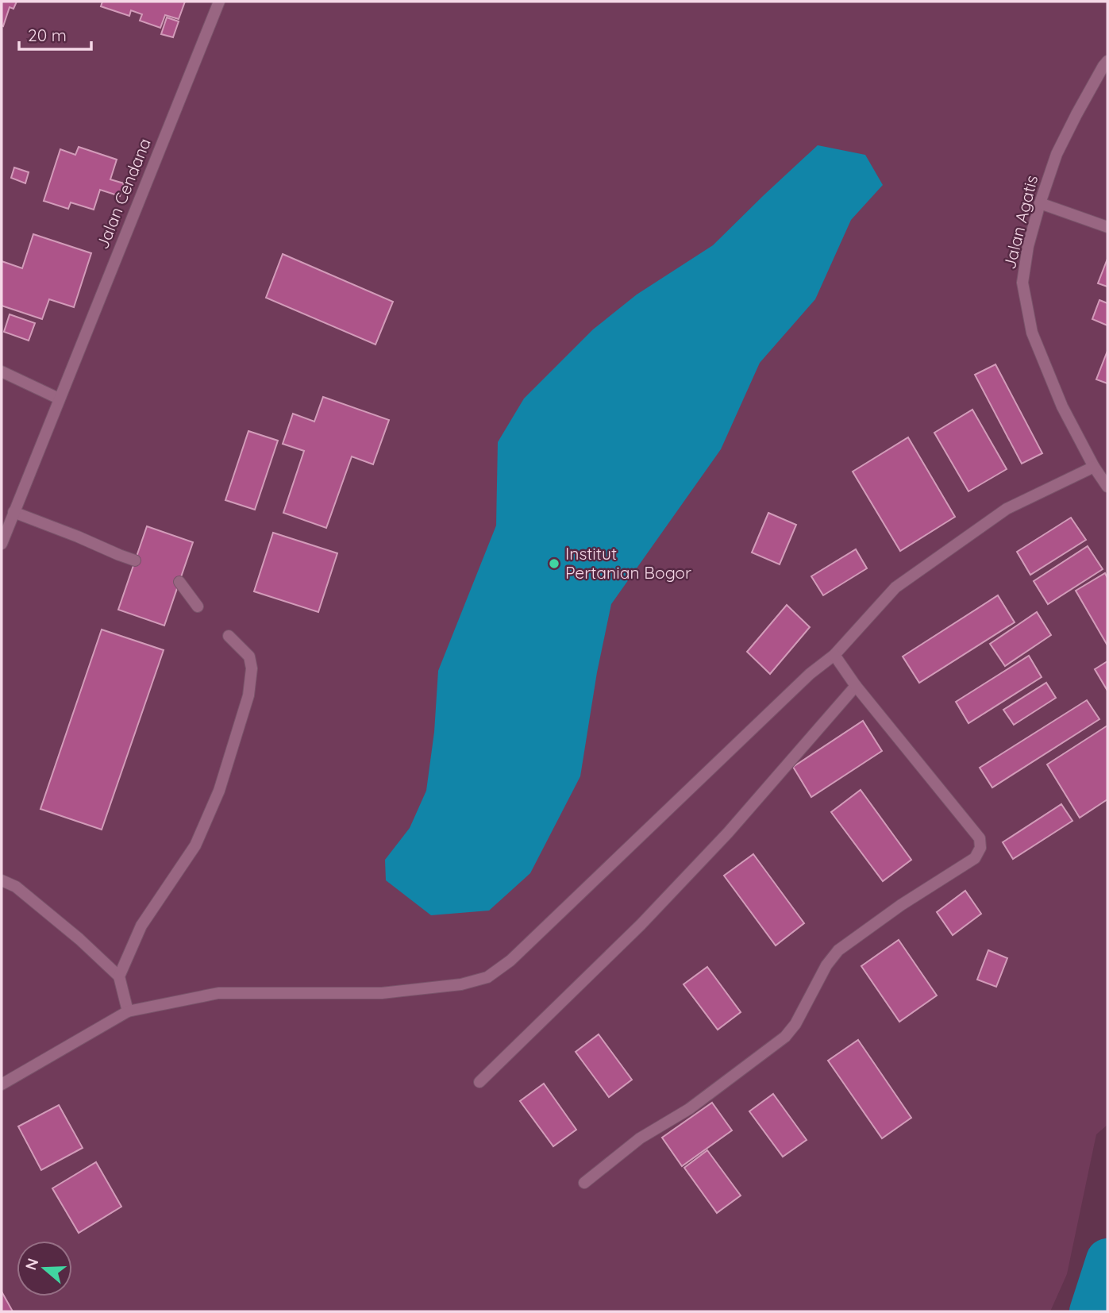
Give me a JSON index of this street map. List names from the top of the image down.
{
  "streets": {
    "lane": ["Jalan Cendana", "Jalan Agatis"]
  },
  "places": ["Institut Pertanian Bogor"],
  "scale_bar": "20 m",
  "north": "left"
}
